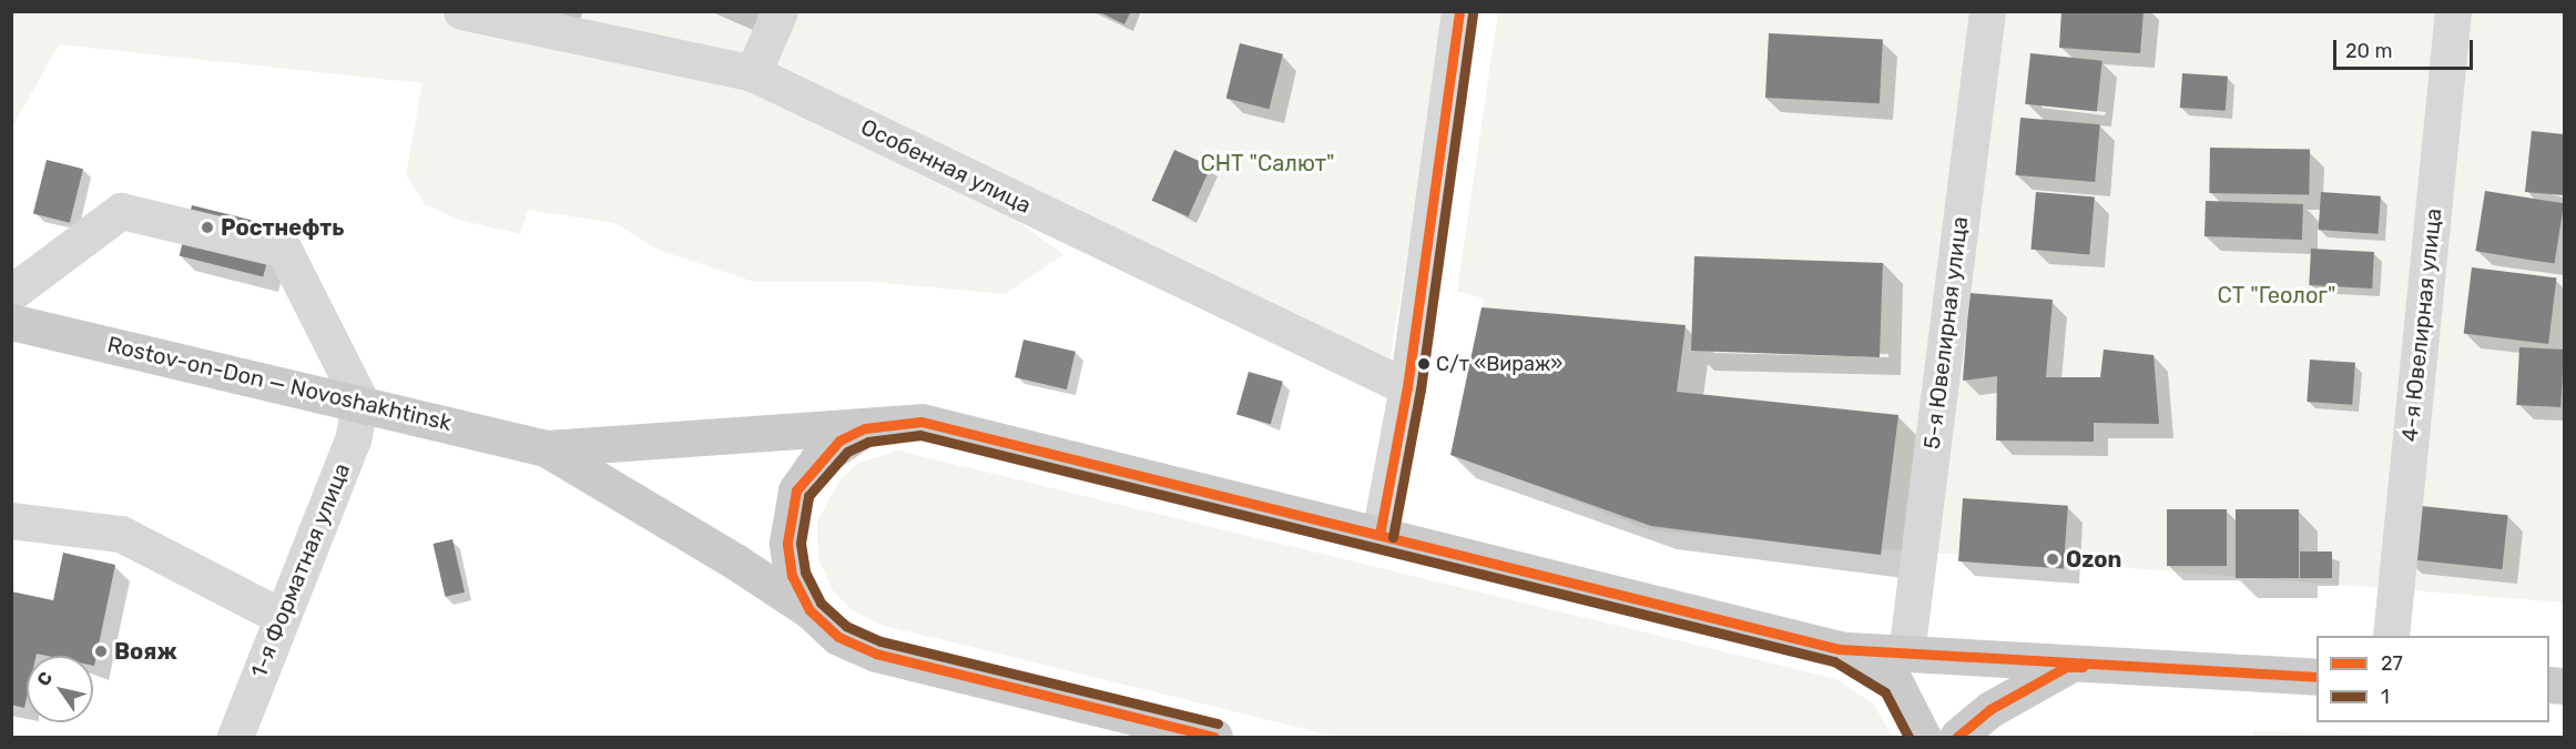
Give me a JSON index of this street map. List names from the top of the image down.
{
  "streets": {
    "main road": ["Rostov-on-Don — Novoshakhtinsk"],
    "street": [
      "Особенная улица",
      "4-я Ювелирная улица",
      "5-я Ювелирная улица",
      "1-я Форматная улица"
    ]
  },
  "crossings": [
    ["Rostov-on-Don — Novoshakhtinsk", "1-я Форматная улица"]
  ],
  "parks": ["СНТ \"Салют\"", "СТ \"Геолог\""],
  "places": [
    "Ростнефть",
    "С/т «Вираж»",
    "Ozon",
    "Вояж"
  ],
  "lines": ["transit line 27", "transit line 1"],
  "legend": ["27", "1"],
  "scale_bar": "20 m",
  "north": "top left"
}
